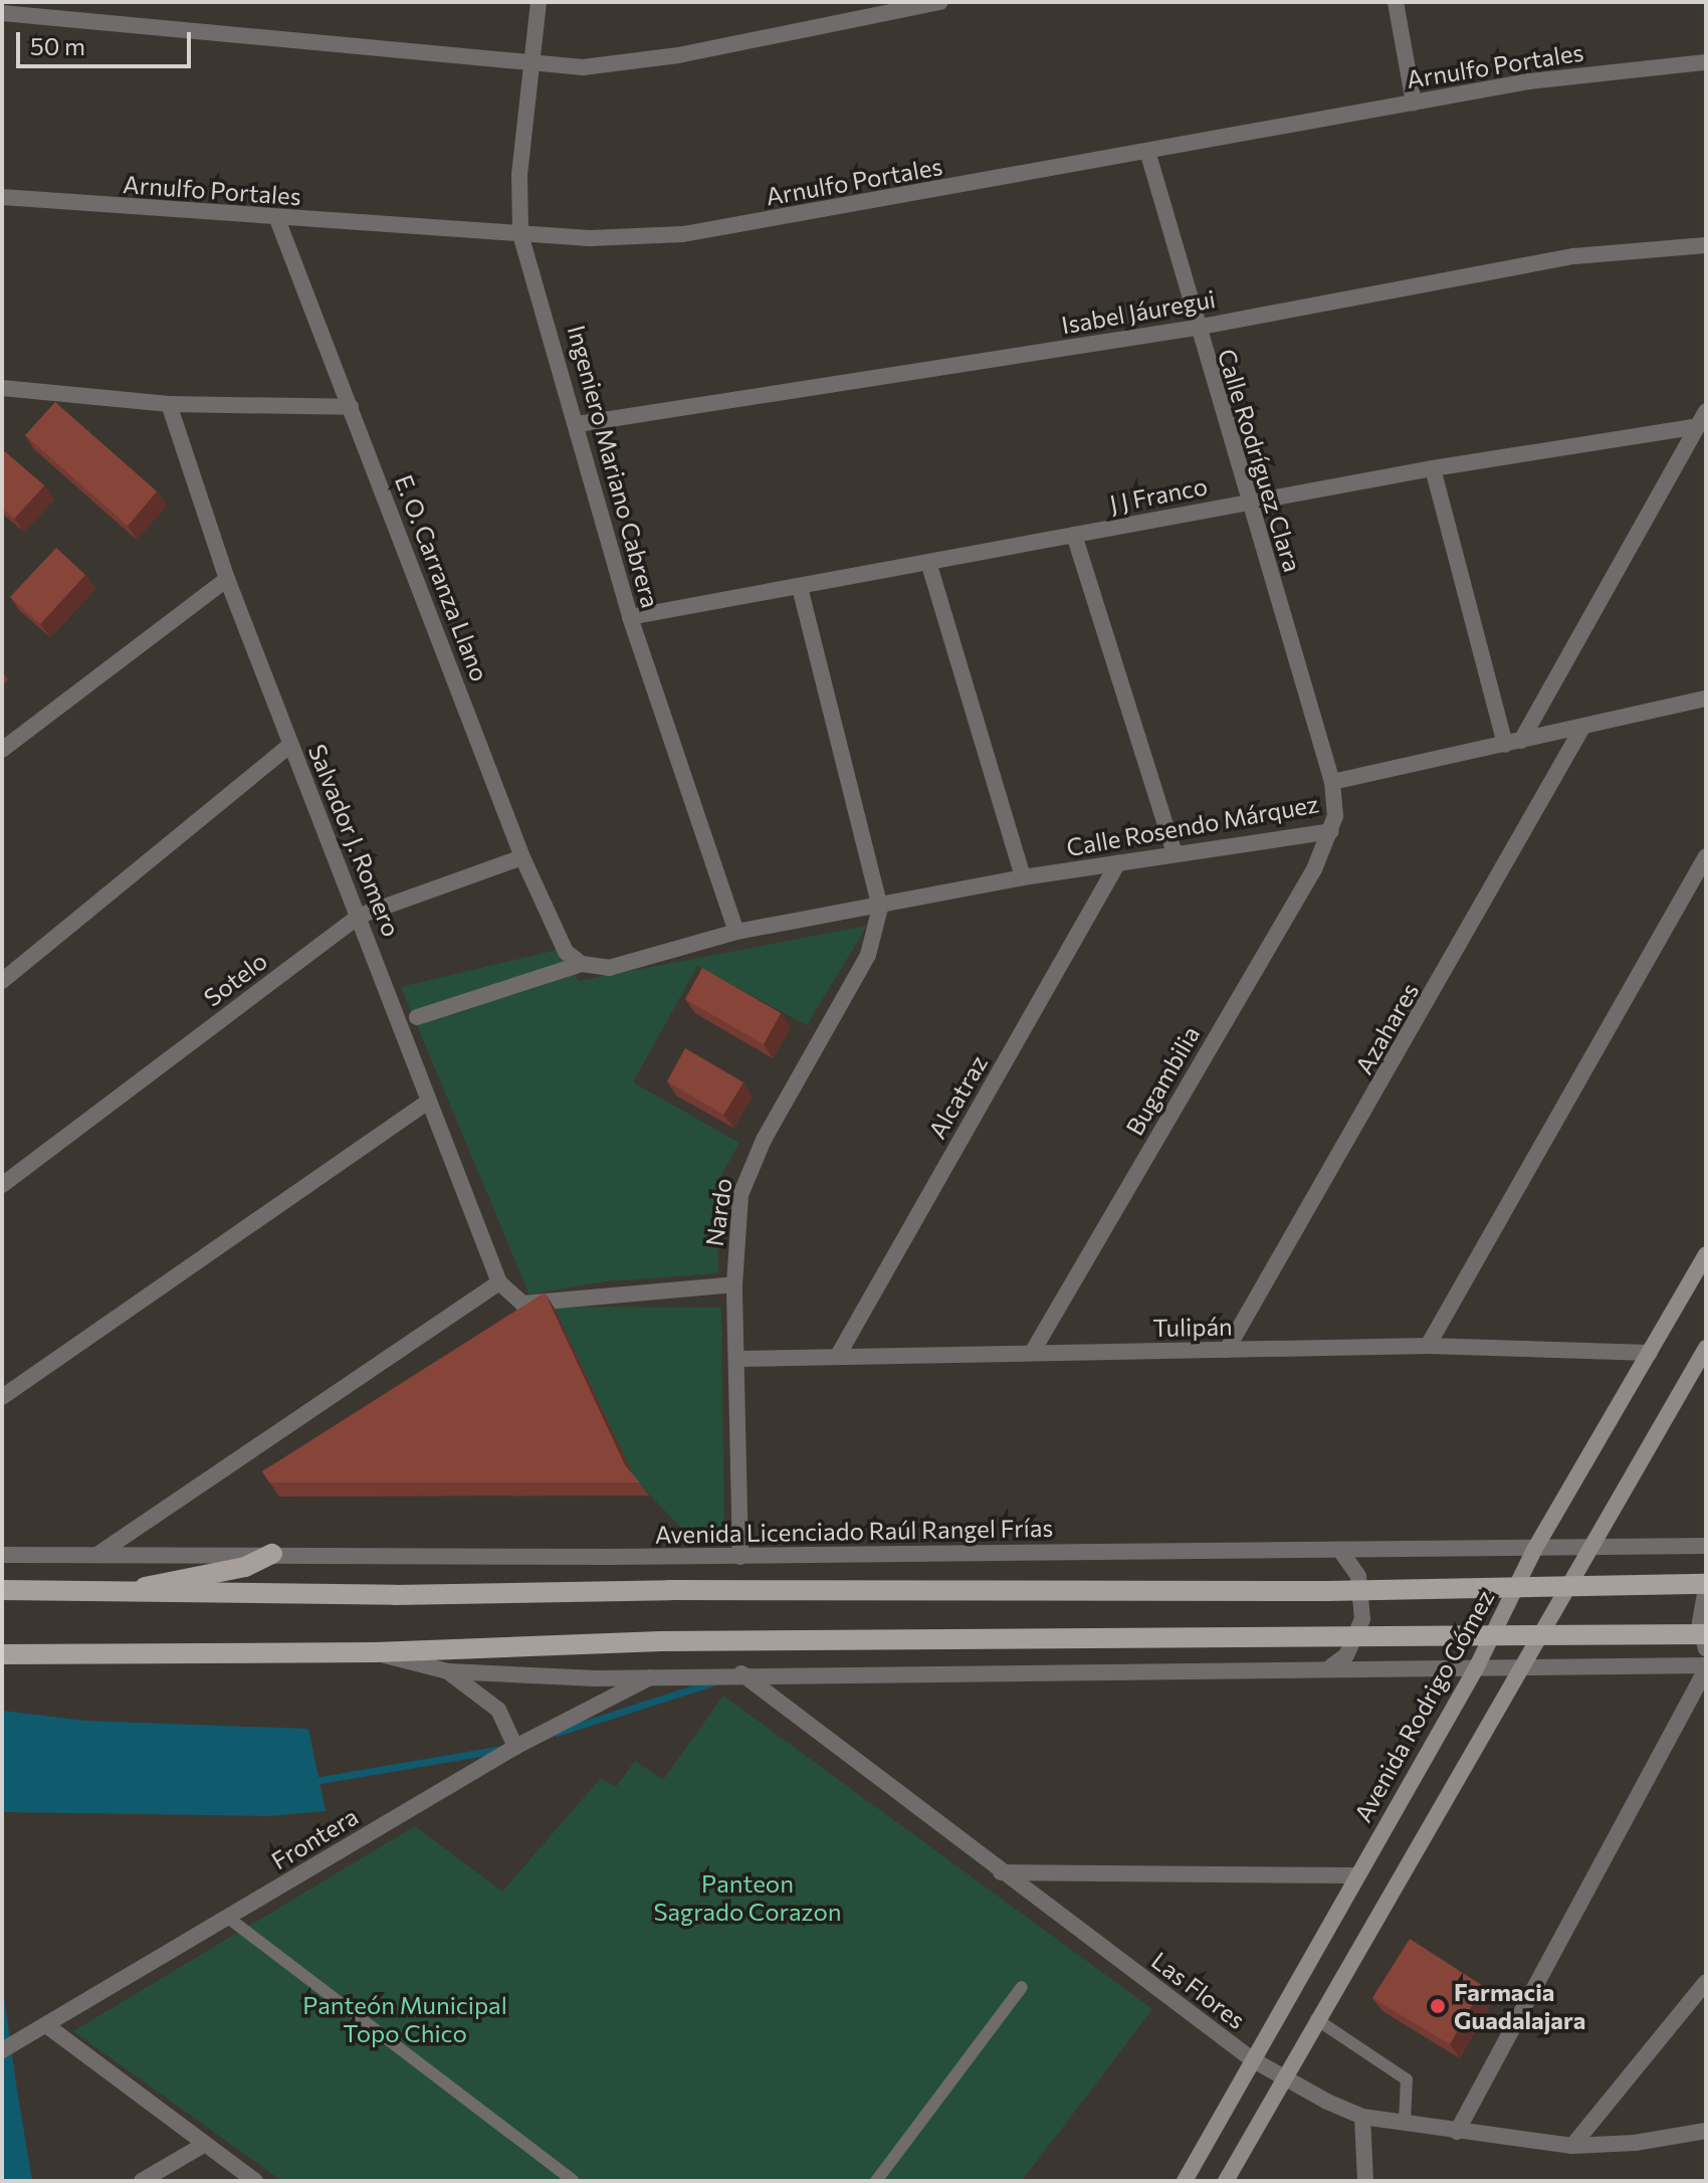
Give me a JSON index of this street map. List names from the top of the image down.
{
  "streets": {
    "main road": ["Avenida Rodrigo Gómez"],
    "street": [
      "Arnulfo Portales",
      "Isabel Jáuregui",
      "Calle Rodríguez Clara",
      "Ingeniero Mariano Cabrera",
      "J J Franco",
      "E. O. Carranza Llano",
      "Calle Rosendo Márquez",
      "Salvador J. Romero",
      "Sotelo",
      "Azahares",
      "Bugambilia",
      "Alcatraz",
      "Nardo",
      "Tulipán",
      "Avenida Licenciado Raúl Rangel Frías",
      "Frontera",
      "Las Flores"
    ]
  },
  "crossings": [
    ["Arnulfo Portales", "Calle Rodríguez Clara"],
    ["Arnulfo Portales", "Ingeniero Mariano Cabrera"],
    ["Arnulfo Portales", "E. O. Carranza Llano"],
    ["Isabel Jáuregui", "Calle Rodríguez Clara"],
    ["Isabel Jáuregui", "Ingeniero Mariano Cabrera"],
    ["Calle Rodríguez Clara", "J J Franco"],
    ["Calle Rodríguez Clara", "Calle Rosendo Márquez"],
    ["Ingeniero Mariano Cabrera", "J J Franco"],
    ["Ingeniero Mariano Cabrera", "Calle Rosendo Márquez"],
    ["E. O. Carranza Llano", "Calle Rosendo Márquez"],
    ["E. O. Carranza Llano", "Sotelo"],
    ["Calle Rosendo Márquez", "Azahares"],
    ["Calle Rosendo Márquez", "Bugambilia"],
    ["Calle Rosendo Márquez", "Alcatraz"],
    ["Calle Rosendo Márquez", "Nardo"],
    ["Salvador J. Romero", "Sotelo"],
    ["Azahares", "Tulipán"],
    ["Bugambilia", "Tulipán"],
    ["Alcatraz", "Tulipán"],
    ["Nardo", "Tulipán"],
    ["Nardo", "Avenida Licenciado Raúl Rangel Frías"],
    ["Tulipán", "Avenida Rodrigo Gómez"],
    ["Avenida Licenciado Raúl Rangel Frías", "Avenida Rodrigo Gómez"],
    ["Avenida Rodrigo Gómez", "Las Flores"]
  ],
  "parks": ["Panteon Sagrado Corazon", "Panteón Municipal Topo Chico"],
  "places": ["Farmacia Guadalajara"],
  "scale_bar": "50 m"
}
